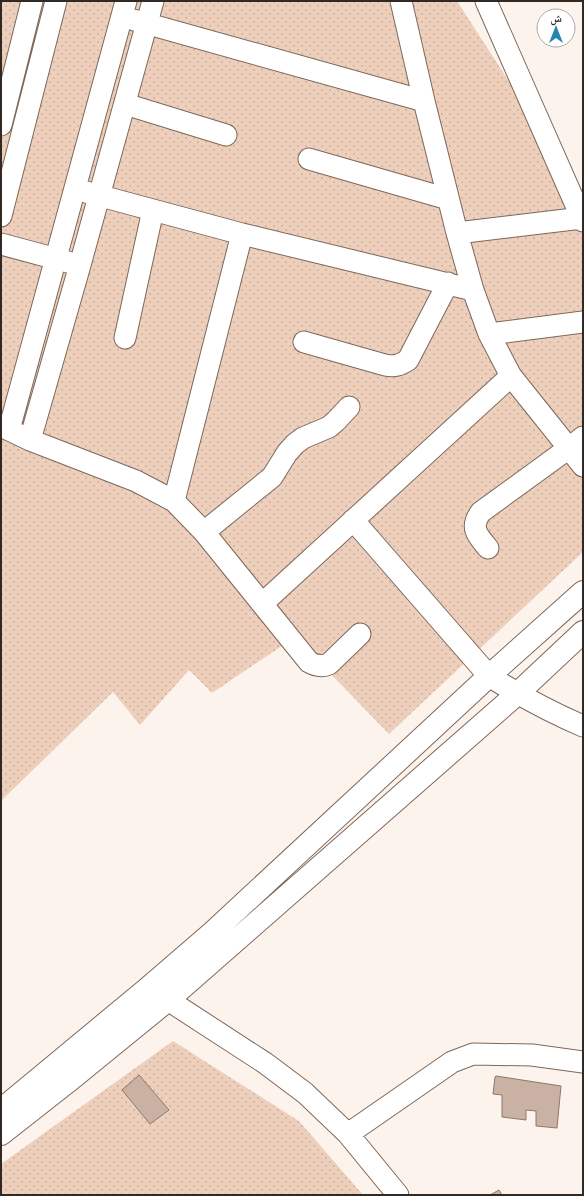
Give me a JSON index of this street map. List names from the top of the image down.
{
  "north": "top"
}
